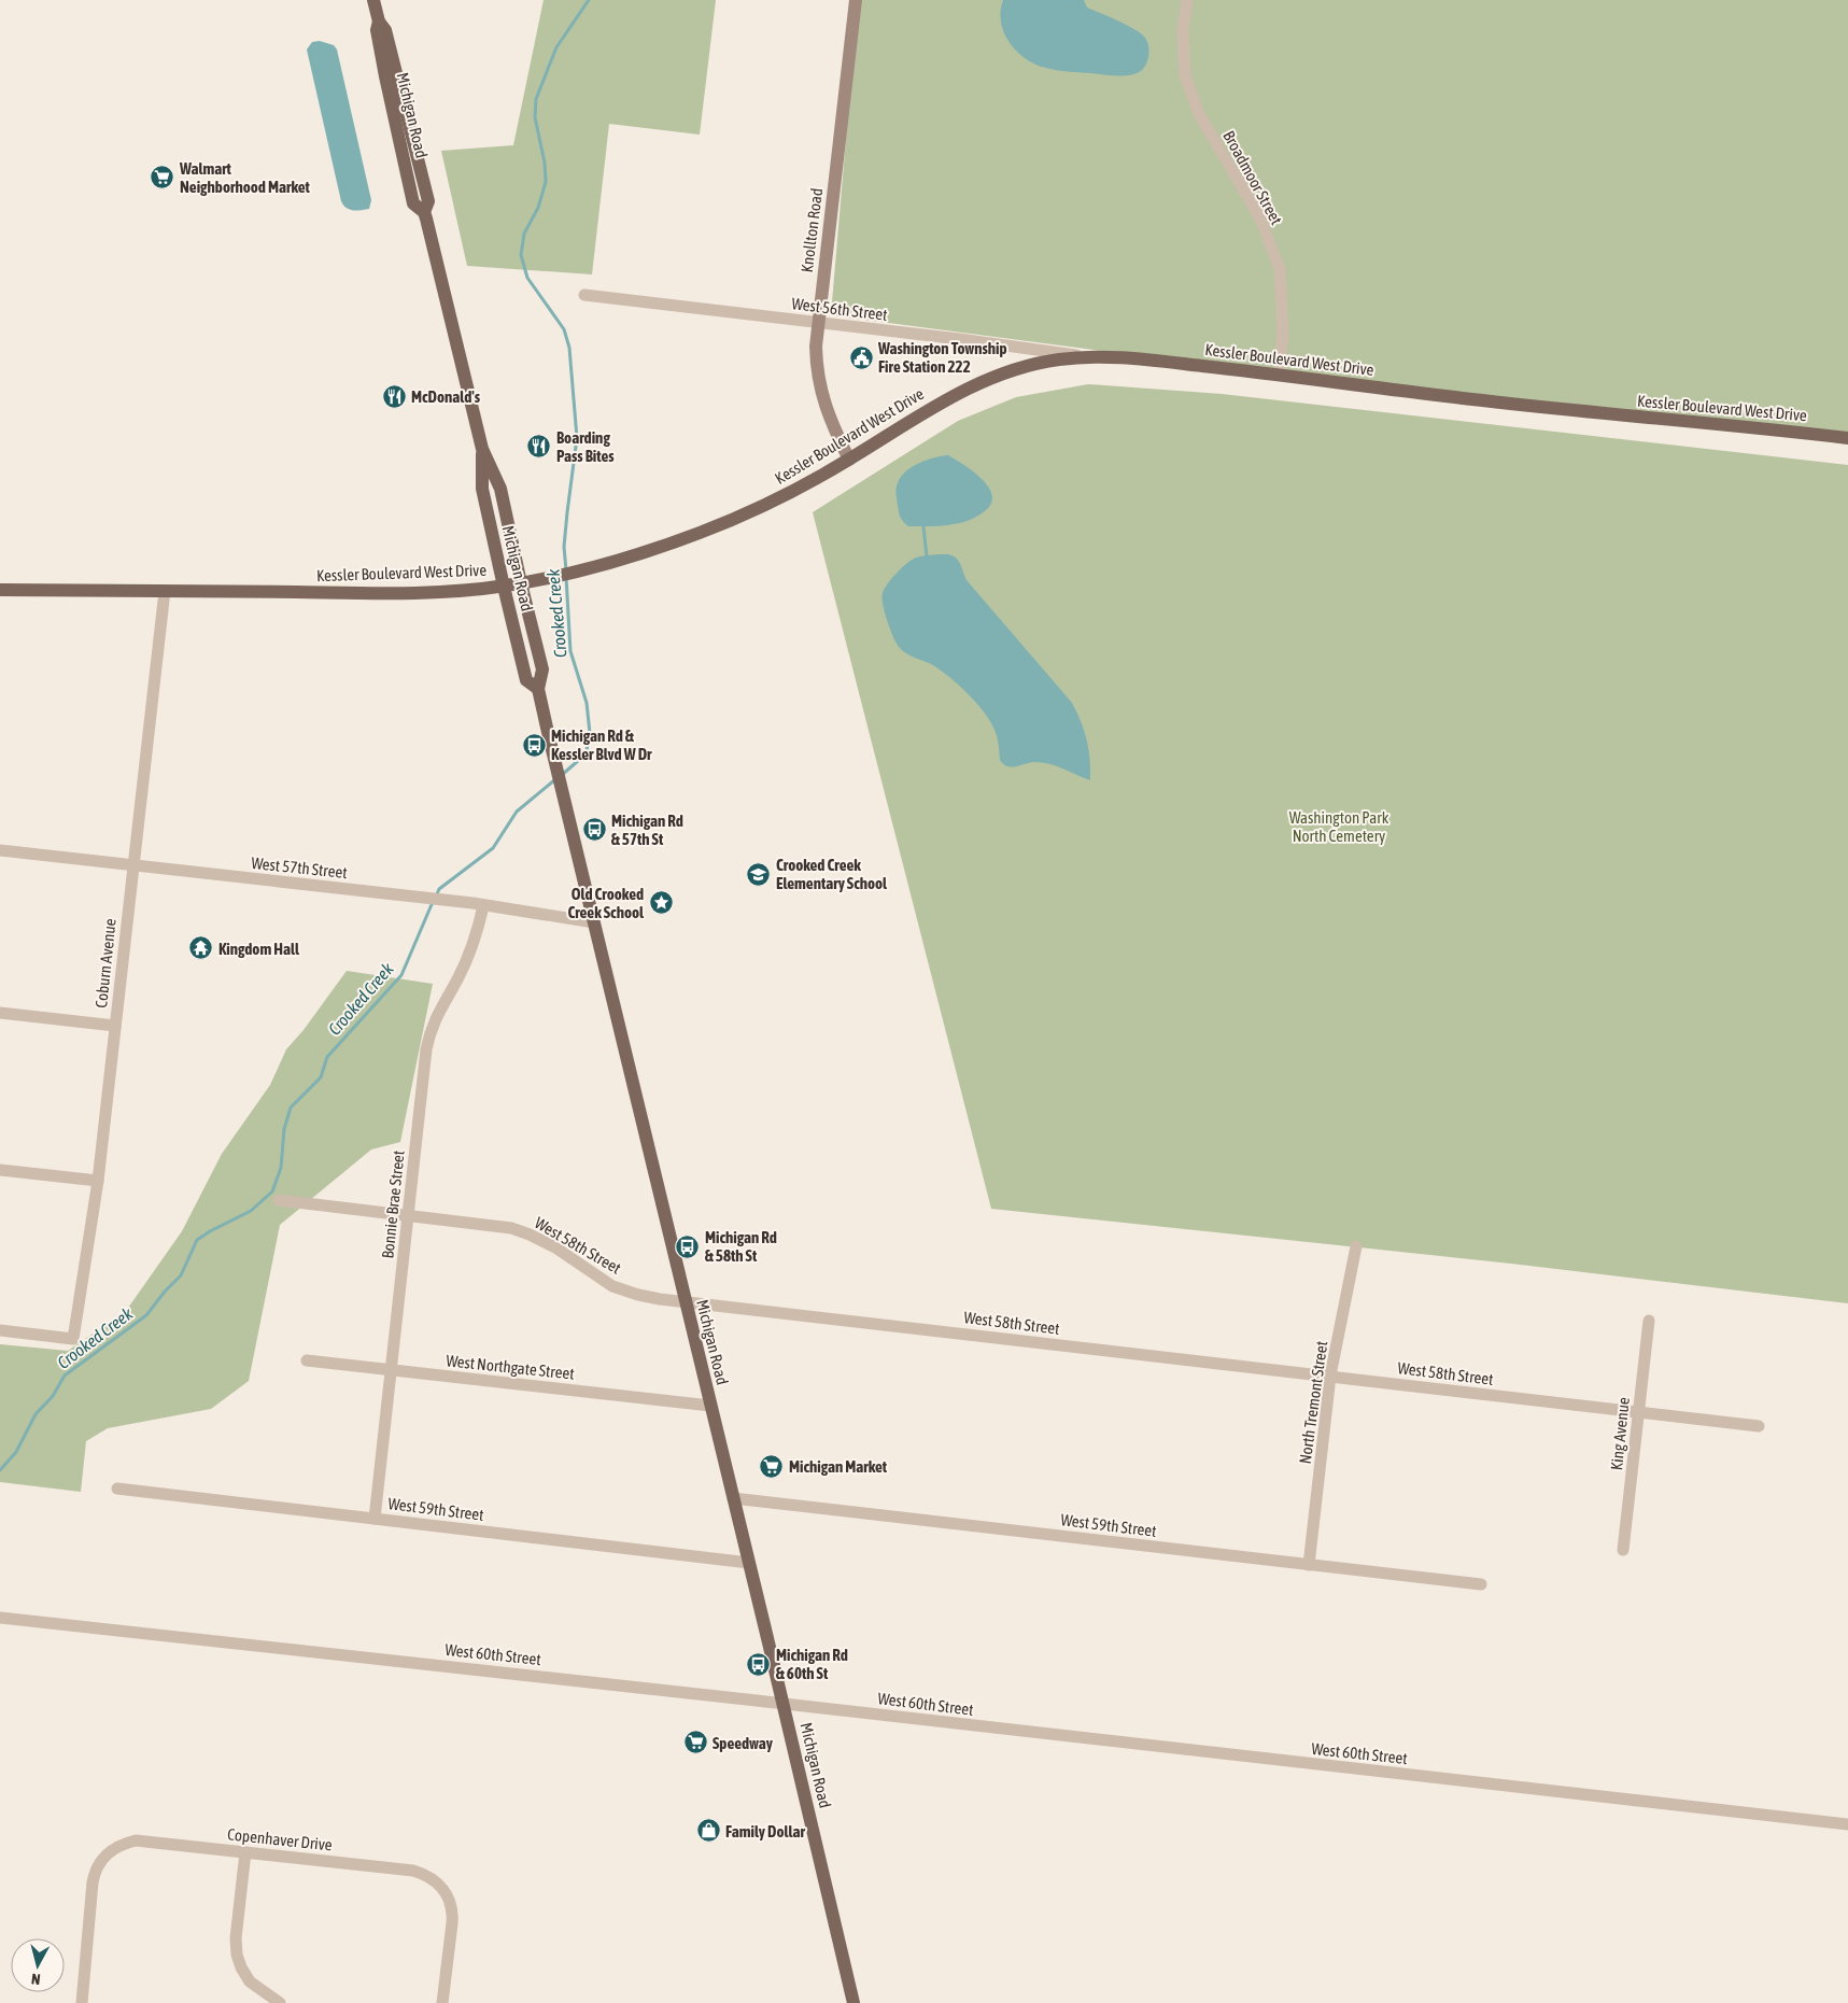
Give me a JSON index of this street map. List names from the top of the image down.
{
  "streets": {
    "main road": ["Michigan Road", "Kessler Boulevard West Drive"],
    "street": [
      "Broadmoor Street",
      "Knollton Road",
      "West 56th Street",
      "West 57th Street",
      "Coburn Avenue",
      "Bonnie Brae Street",
      "West 58th Street",
      "West Northgate Street",
      "North Tremont Street",
      "King Avenue",
      "West 59th Street",
      "West 60th Street",
      "Copenhaver Drive"
    ]
  },
  "crossings": [
    ["Michigan Road", "Kessler Boulevard West Drive"],
    ["Michigan Road", "West 57th Street"],
    ["Michigan Road", "West 58th Street"],
    ["Michigan Road", "West Northgate Street"],
    ["Michigan Road", "West 59th Street"],
    ["Michigan Road", "West 60th Street"],
    ["Broadmoor Street", "Kessler Boulevard West Drive"],
    ["Knollton Road", "West 56th Street"],
    ["Knollton Road", "Kessler Boulevard West Drive"],
    ["West 56th Street", "Kessler Boulevard West Drive"],
    ["Kessler Boulevard West Drive", "Coburn Avenue"],
    ["West 57th Street", "Coburn Avenue"],
    ["West 57th Street", "Bonnie Brae Street"],
    ["Bonnie Brae Street", "West 58th Street"],
    ["Bonnie Brae Street", "West Northgate Street"],
    ["Bonnie Brae Street", "West 59th Street"],
    ["West 58th Street", "North Tremont Street"],
    ["West 58th Street", "King Avenue"],
    ["North Tremont Street", "West 59th Street"]
  ],
  "water": ["Crooked Creek"],
  "parks": ["Washington Park North Cemetery"],
  "places": {
    "supermarket": ["Walmart Neighborhood Market", "Michigan Market", "Speedway"],
    "public building": ["Washington Township Fire Station 222"],
    "restaurant": ["McDonald's", "Boarding Pass Bites"],
    "bus stop": [
      "Michigan Rd & Kessler Blvd W Dr",
      "Michigan Rd & 57th St",
      "Michigan Rd & 58th St",
      "Michigan Rd & 60th St"
    ],
    "school or university": ["Crooked Creek Elementary School"],
    "place": ["Old Crooked Creek School"],
    "temple": ["Kingdom Hall"],
    "shop": ["Family Dollar"]
  },
  "north": "bottom"
}
